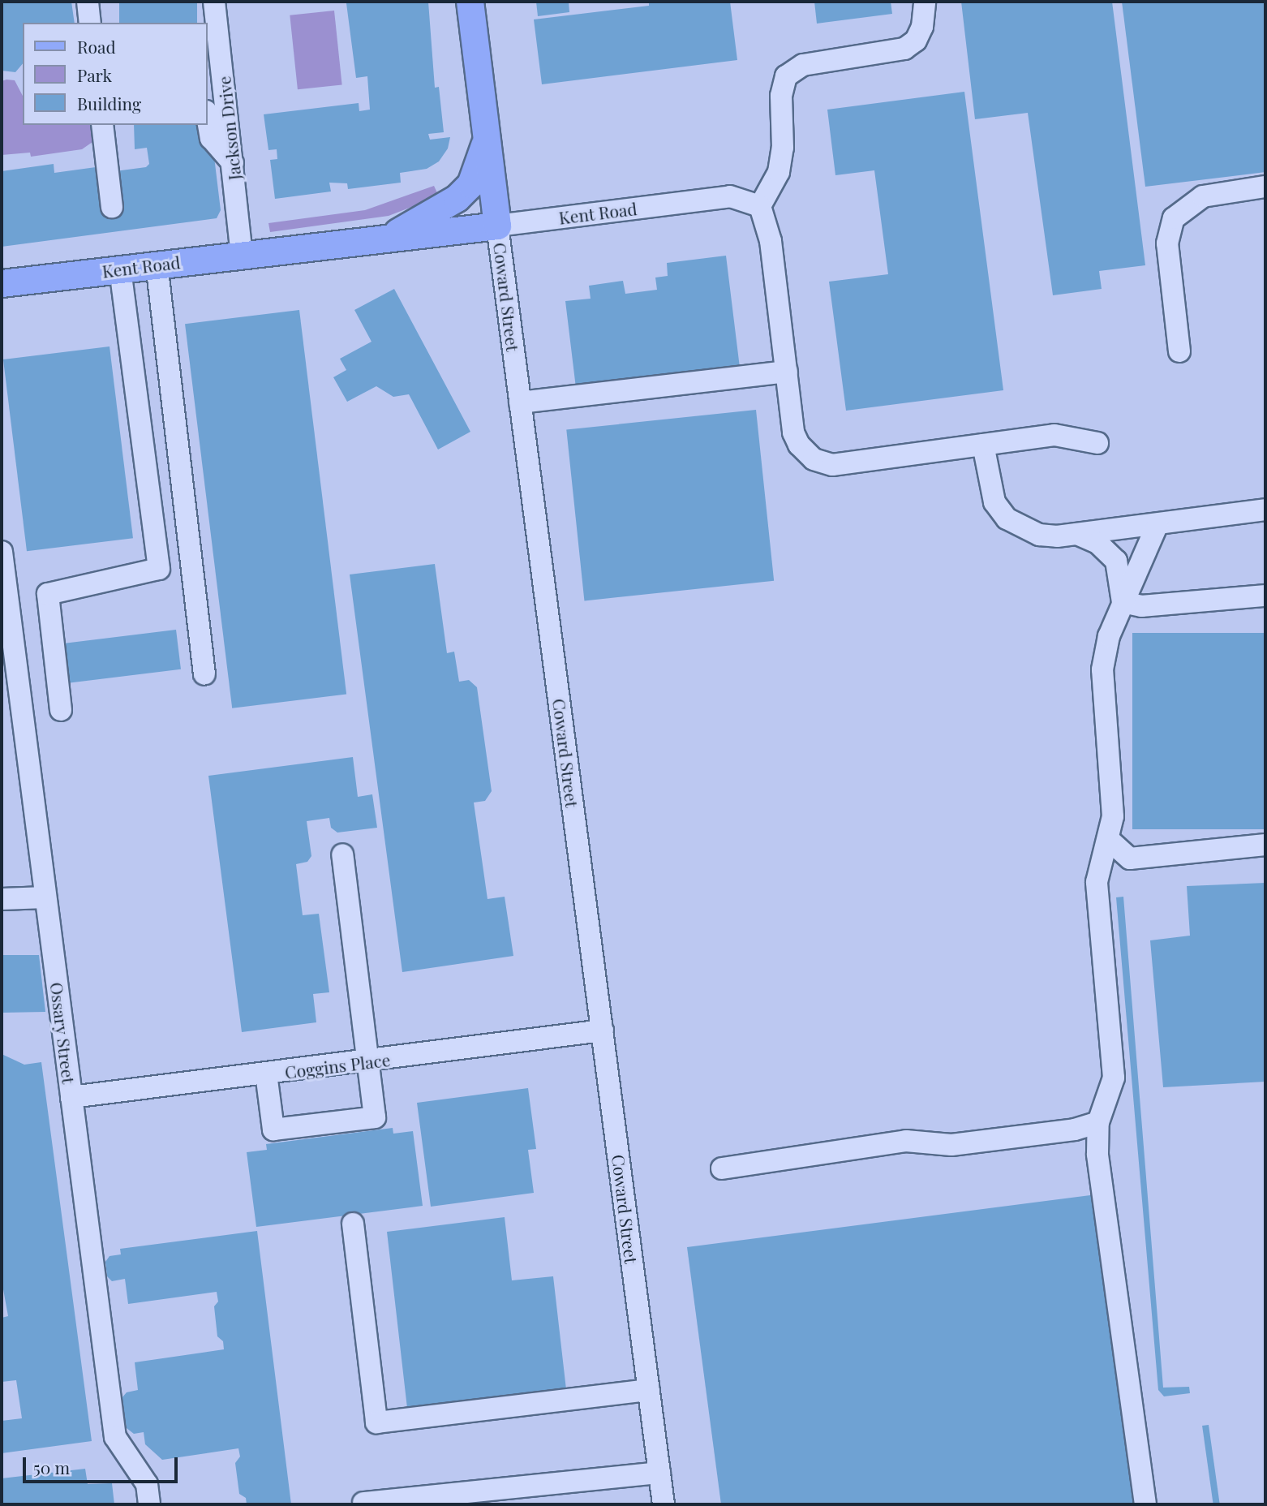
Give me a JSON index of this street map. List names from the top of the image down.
{
  "streets": {
    "main road": ["Kent Road", "Coward Street"],
    "street": ["Jackson Drive", "Ossary Street", "Coggins Place"]
  },
  "crossings": [
    ["Jackson Drive", "Kent Road"],
    ["Kent Road", "Coward Street"],
    ["Coward Street", "Coggins Place"],
    ["Ossary Street", "Coggins Place"]
  ],
  "legend": ["Road", "Park", "Building"],
  "scale_bar": "50 m"
}
